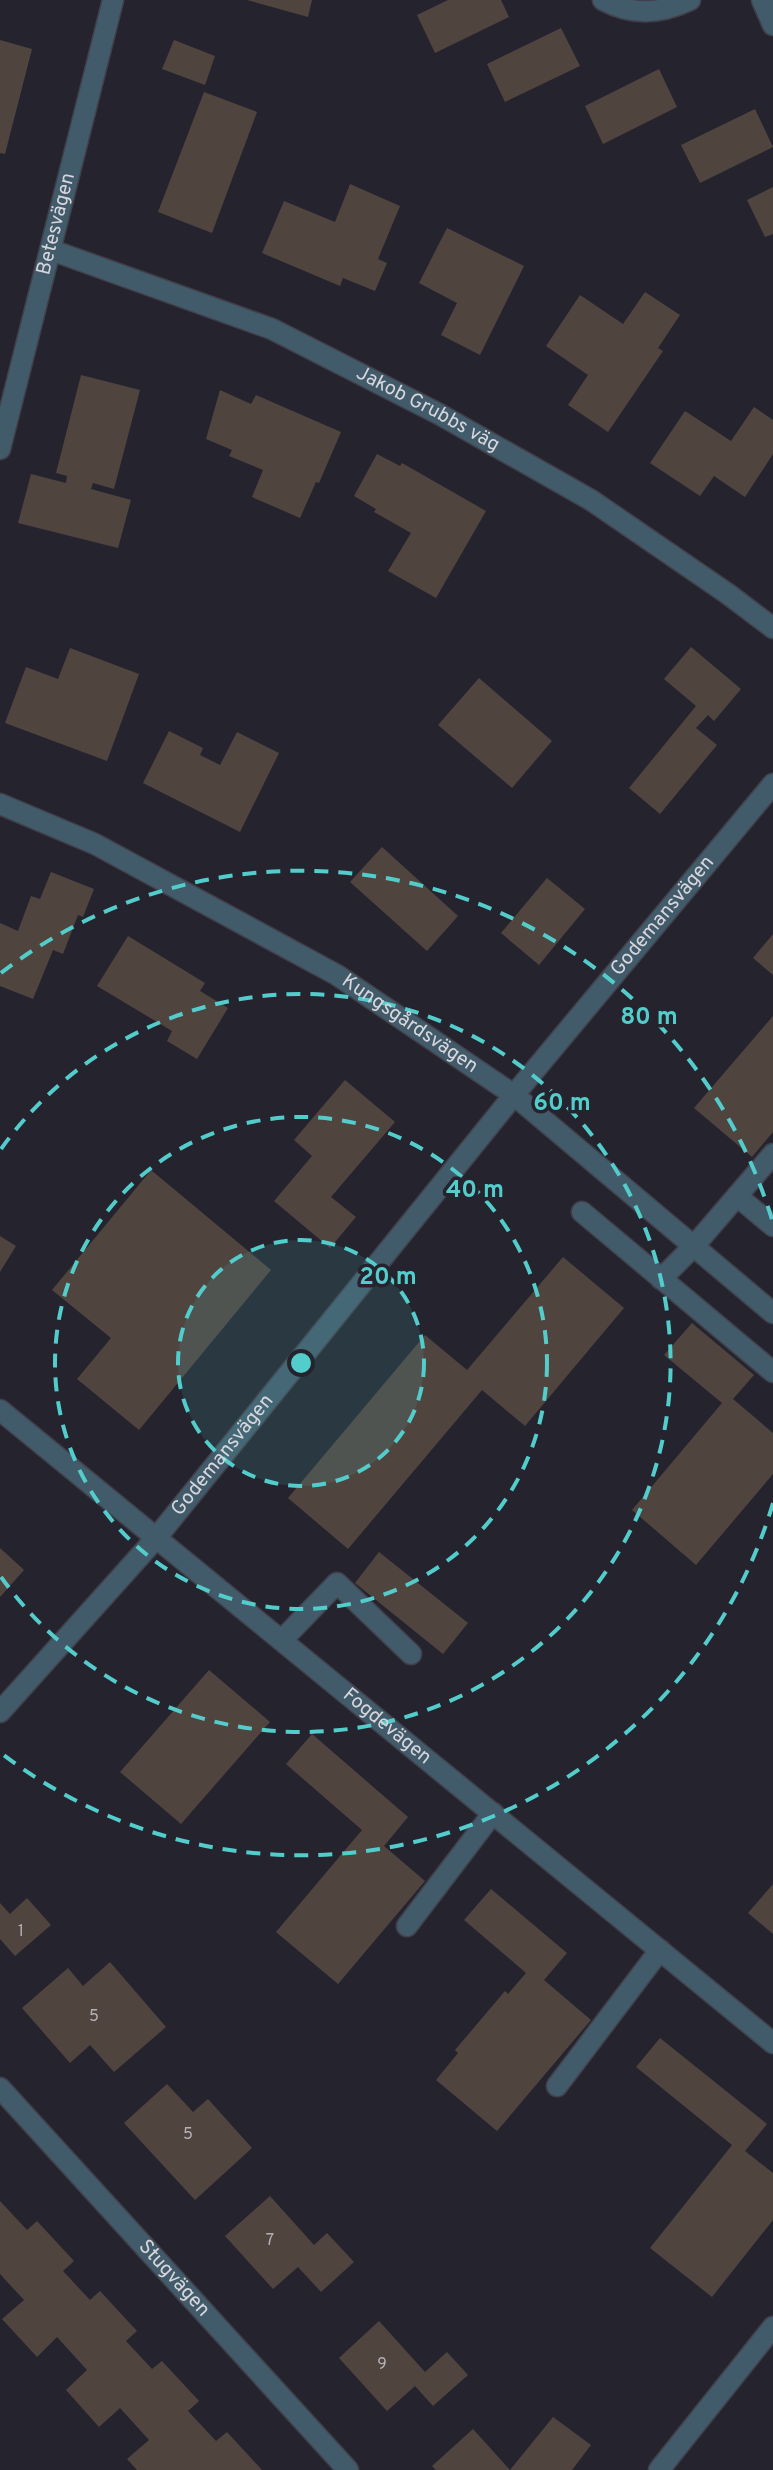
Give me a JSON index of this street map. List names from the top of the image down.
{
  "streets": {
    "street": [
      "Betesvägen",
      "Jakob Grubbs väg",
      "Godemansvägen",
      "Kungsgårdsvägen",
      "Fogdevägen",
      "Stugvägen"
    ]
  },
  "crossings": [
    ["Betesvägen", "Jakob Grubbs väg"],
    ["Godemansvägen", "Kungsgårdsvägen"],
    ["Godemansvägen", "Fogdevägen"]
  ],
  "house_numbers": [
    "1",
    "5",
    "5",
    "7",
    "9"
  ],
  "rings": [
    "80 m",
    "60 m",
    "40 m",
    "20 m"
  ]
}
